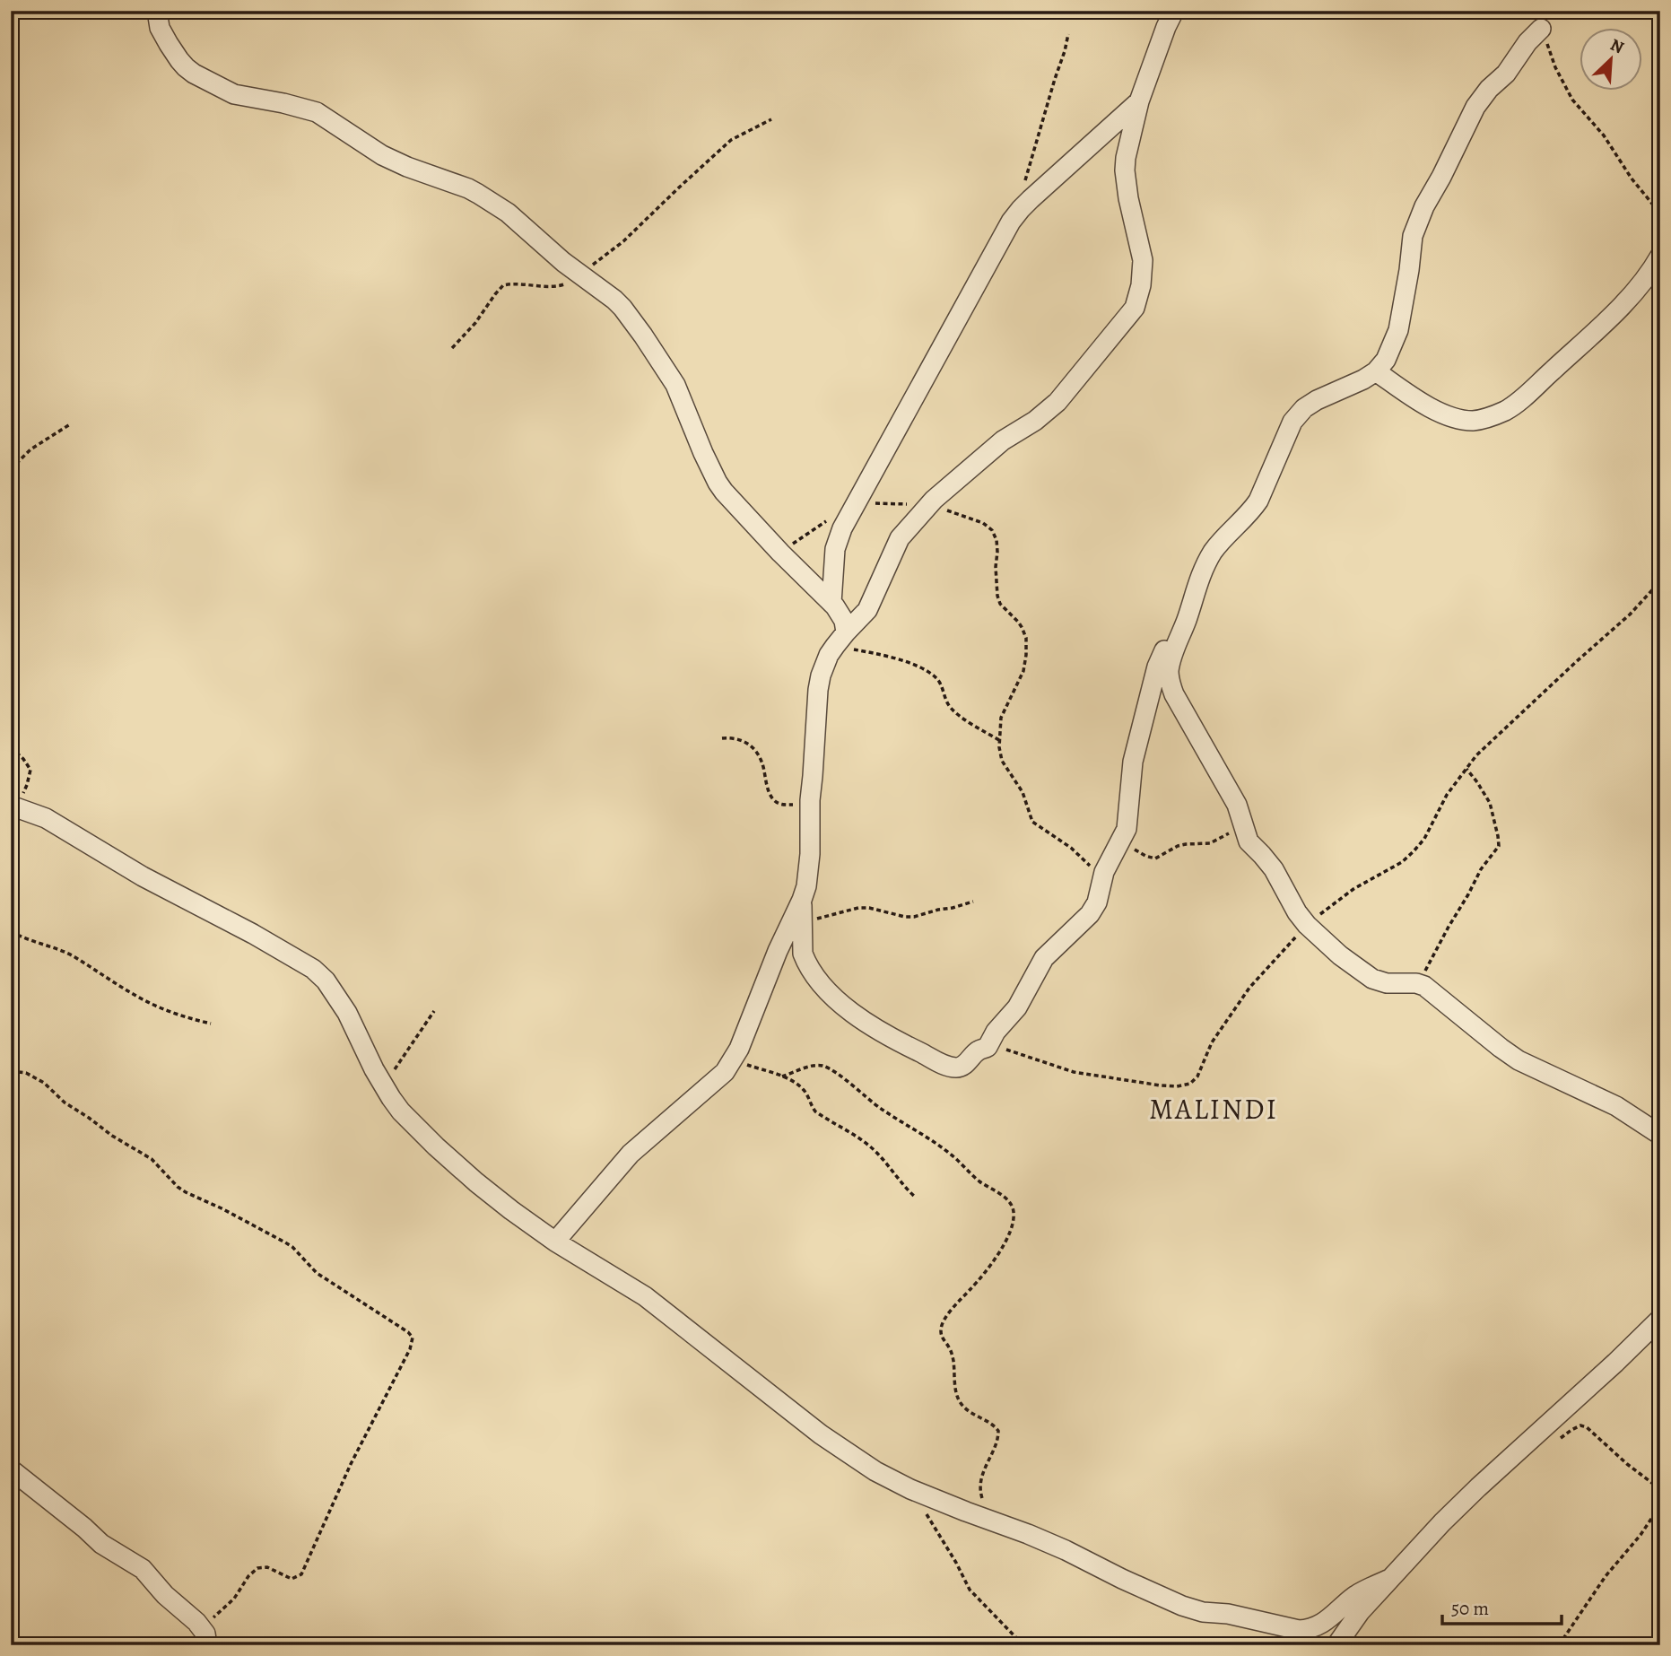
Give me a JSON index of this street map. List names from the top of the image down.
{
  "districts": ["MALINDI"],
  "scale_bar": "50 m",
  "north": "top right"
}
